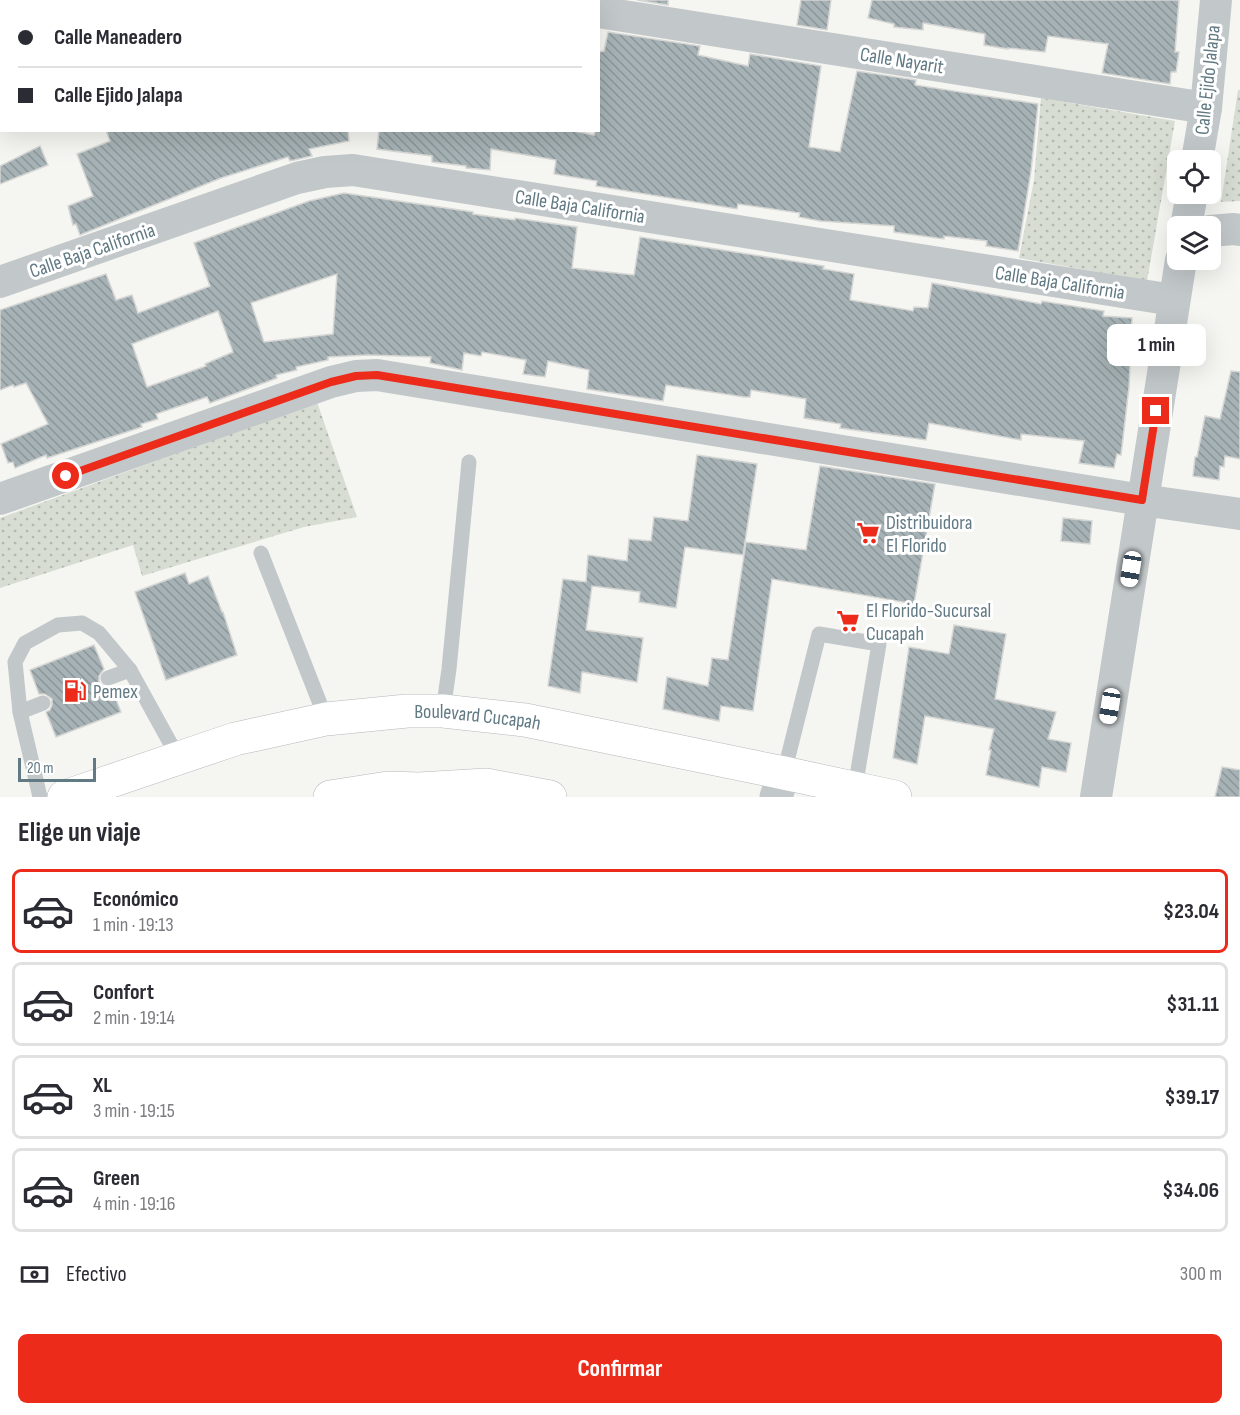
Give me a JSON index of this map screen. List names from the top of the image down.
{
  "streets": {
    "main road": ["Boulevard Cucapah"],
    "street": ["Calle Nayarit", "Calle Ejido Jalapa", "Calle Baja California"]
  },
  "crossings": [
    ["Calle Nayarit", "Calle Ejido Jalapa"]
  ],
  "places": {
    "supermarket": ["Distribuidora El Florido", "El Florido-Sucursal Cucapah"],
    "fuel station": ["Pemex"]
  },
  "scale_bar": "20 m",
  "page": {
    "banner": ["Calle Maneadero", "Calle Ejido Jalapa"],
    "bubble": "1 min",
    "scale": "20 m",
    "heading": "Elige un viaje",
    "list": [
      {
        "name": "Económico",
        "note": "1 min · 19:13",
        "value": "$23.04"
      },
      {
        "name": "Confort",
        "note": "2 min · 19:14",
        "value": "$31.11"
      },
      {
        "name": "XL",
        "note": "3 min · 19:15",
        "value": "$39.17"
      },
      {
        "name": "Green",
        "note": "4 min · 19:16",
        "value": "$34.06"
      }
    ],
    "pay": ["Efectivo", "300 m"],
    "buttons": "Confirmar"
  }
}
